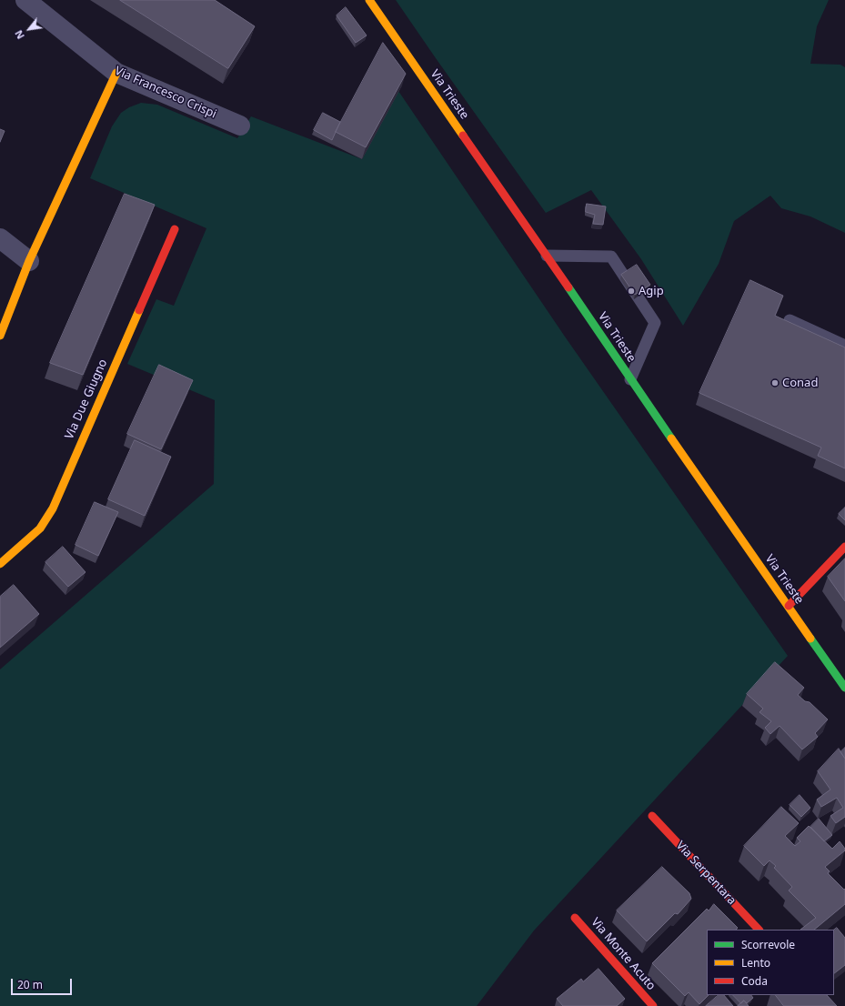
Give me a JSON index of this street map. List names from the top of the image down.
{
  "streets": {
    "street": [
      "Via Francesco Crispi",
      "Via Trieste",
      "Via Due Giugno",
      "Via Serpentara",
      "Via Monte Acuto"
    ]
  },
  "places": ["Agip", "Conad"],
  "legend": ["Scorrevole", "Lento", "Coda"],
  "scale_bar": "20 m",
  "north": "bottom left"
}
